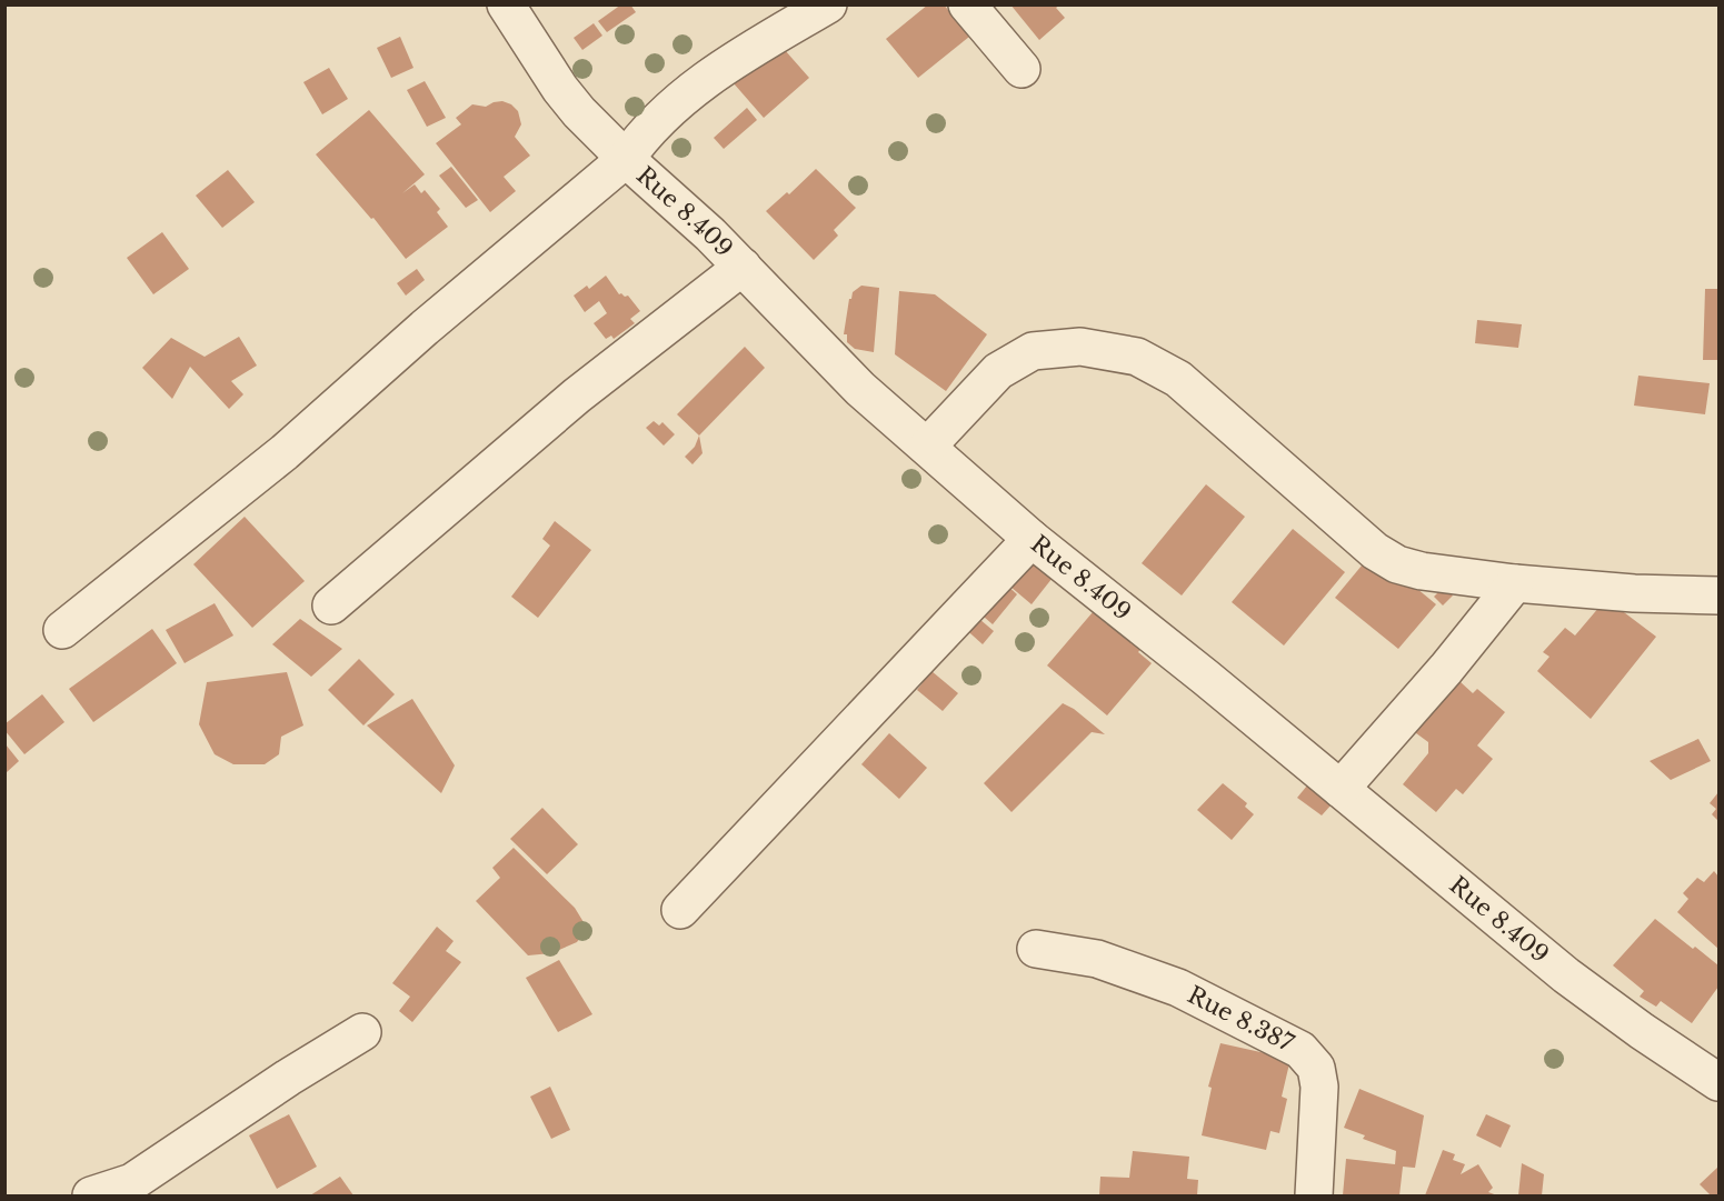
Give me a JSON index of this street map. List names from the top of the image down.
{
  "streets": {
    "street": ["Rue 8.409", "Rue 8.387"]
  }
}
